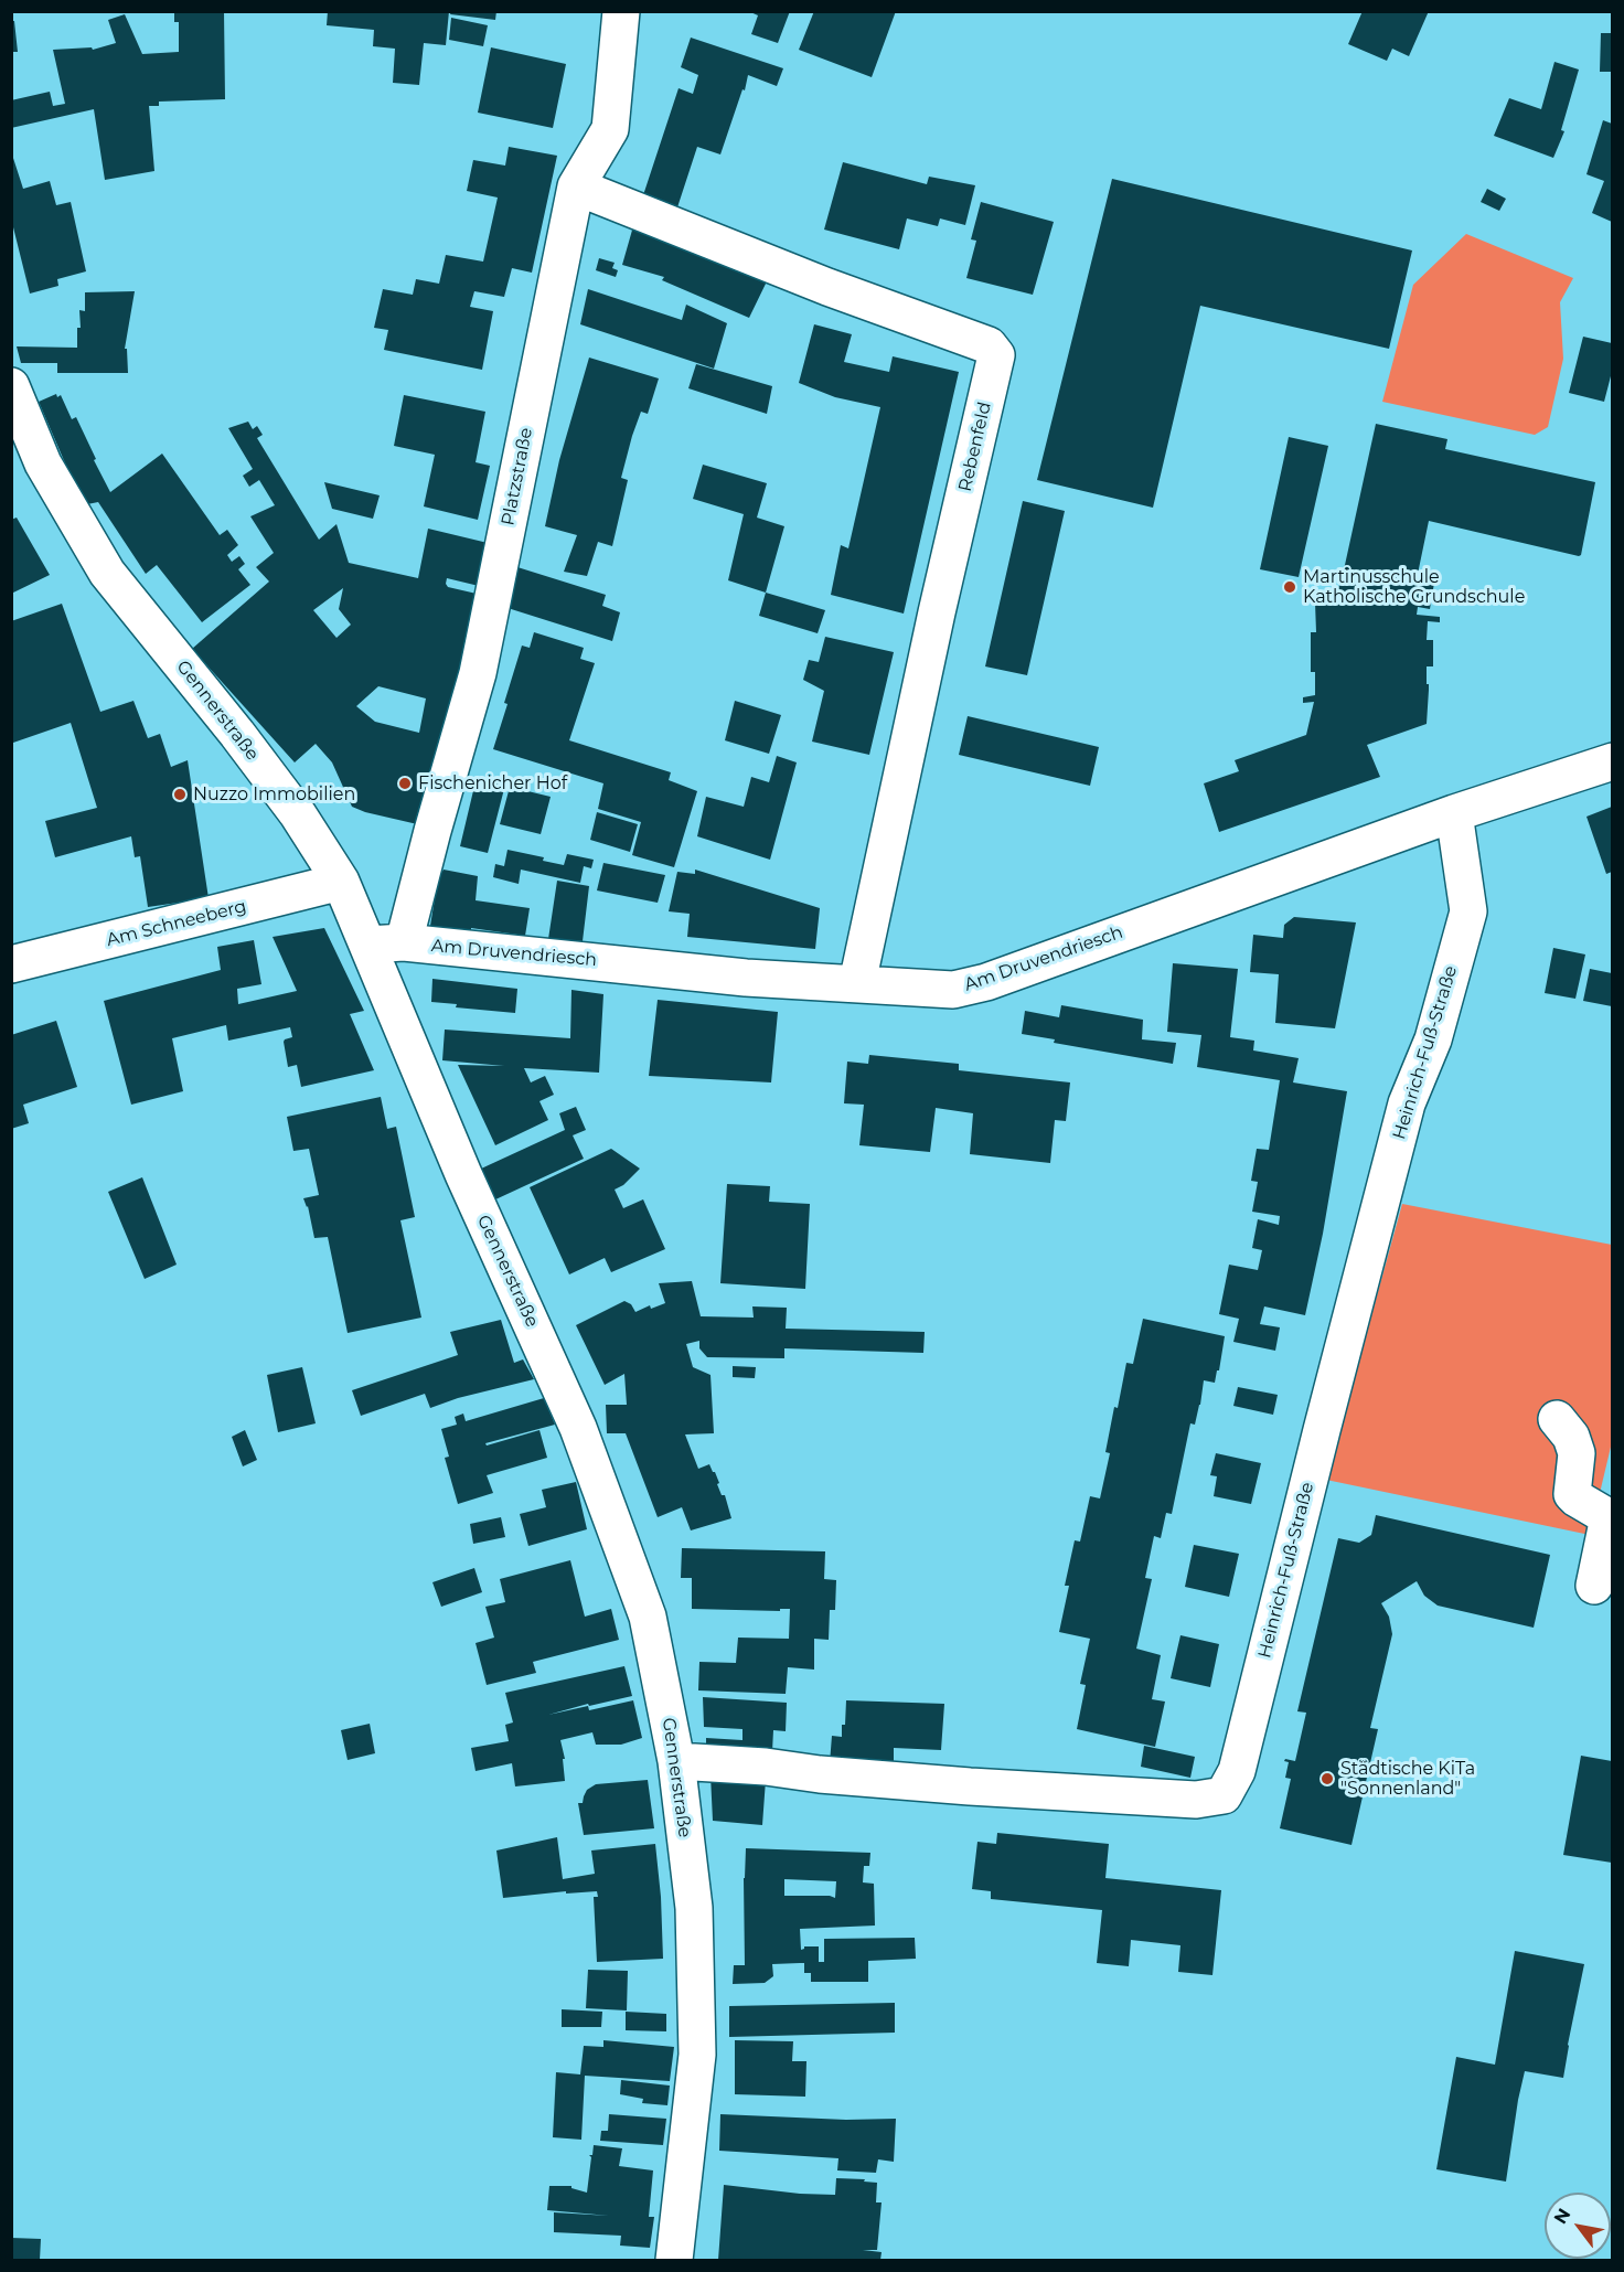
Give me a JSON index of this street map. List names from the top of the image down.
{
  "streets": {
    "street": [
      "Rebenfeld",
      "Platzstraße",
      "Gennerstraße",
      "Am Schneeberg",
      "Am Druvendriesch",
      "Heinrich-Fuß-Straße"
    ]
  },
  "crossings": [
    ["Rebenfeld", "Platzstraße"],
    ["Rebenfeld", "Am Druvendriesch"],
    ["Platzstraße", "Gennerstraße"],
    ["Platzstraße", "Am Druvendriesch"],
    ["Gennerstraße", "Am Schneeberg"],
    ["Gennerstraße", "Am Druvendriesch"],
    ["Gennerstraße", "Heinrich-Fuß-Straße"],
    ["Am Druvendriesch", "Heinrich-Fuß-Straße"]
  ],
  "places": [
    "Martinusschule Katholische Grundschule",
    "Fischenicher Hof",
    "Nuzzo Immobilien",
    "Städtische KiTa \"Sonnenland\""
  ],
  "north": "top left"
}
